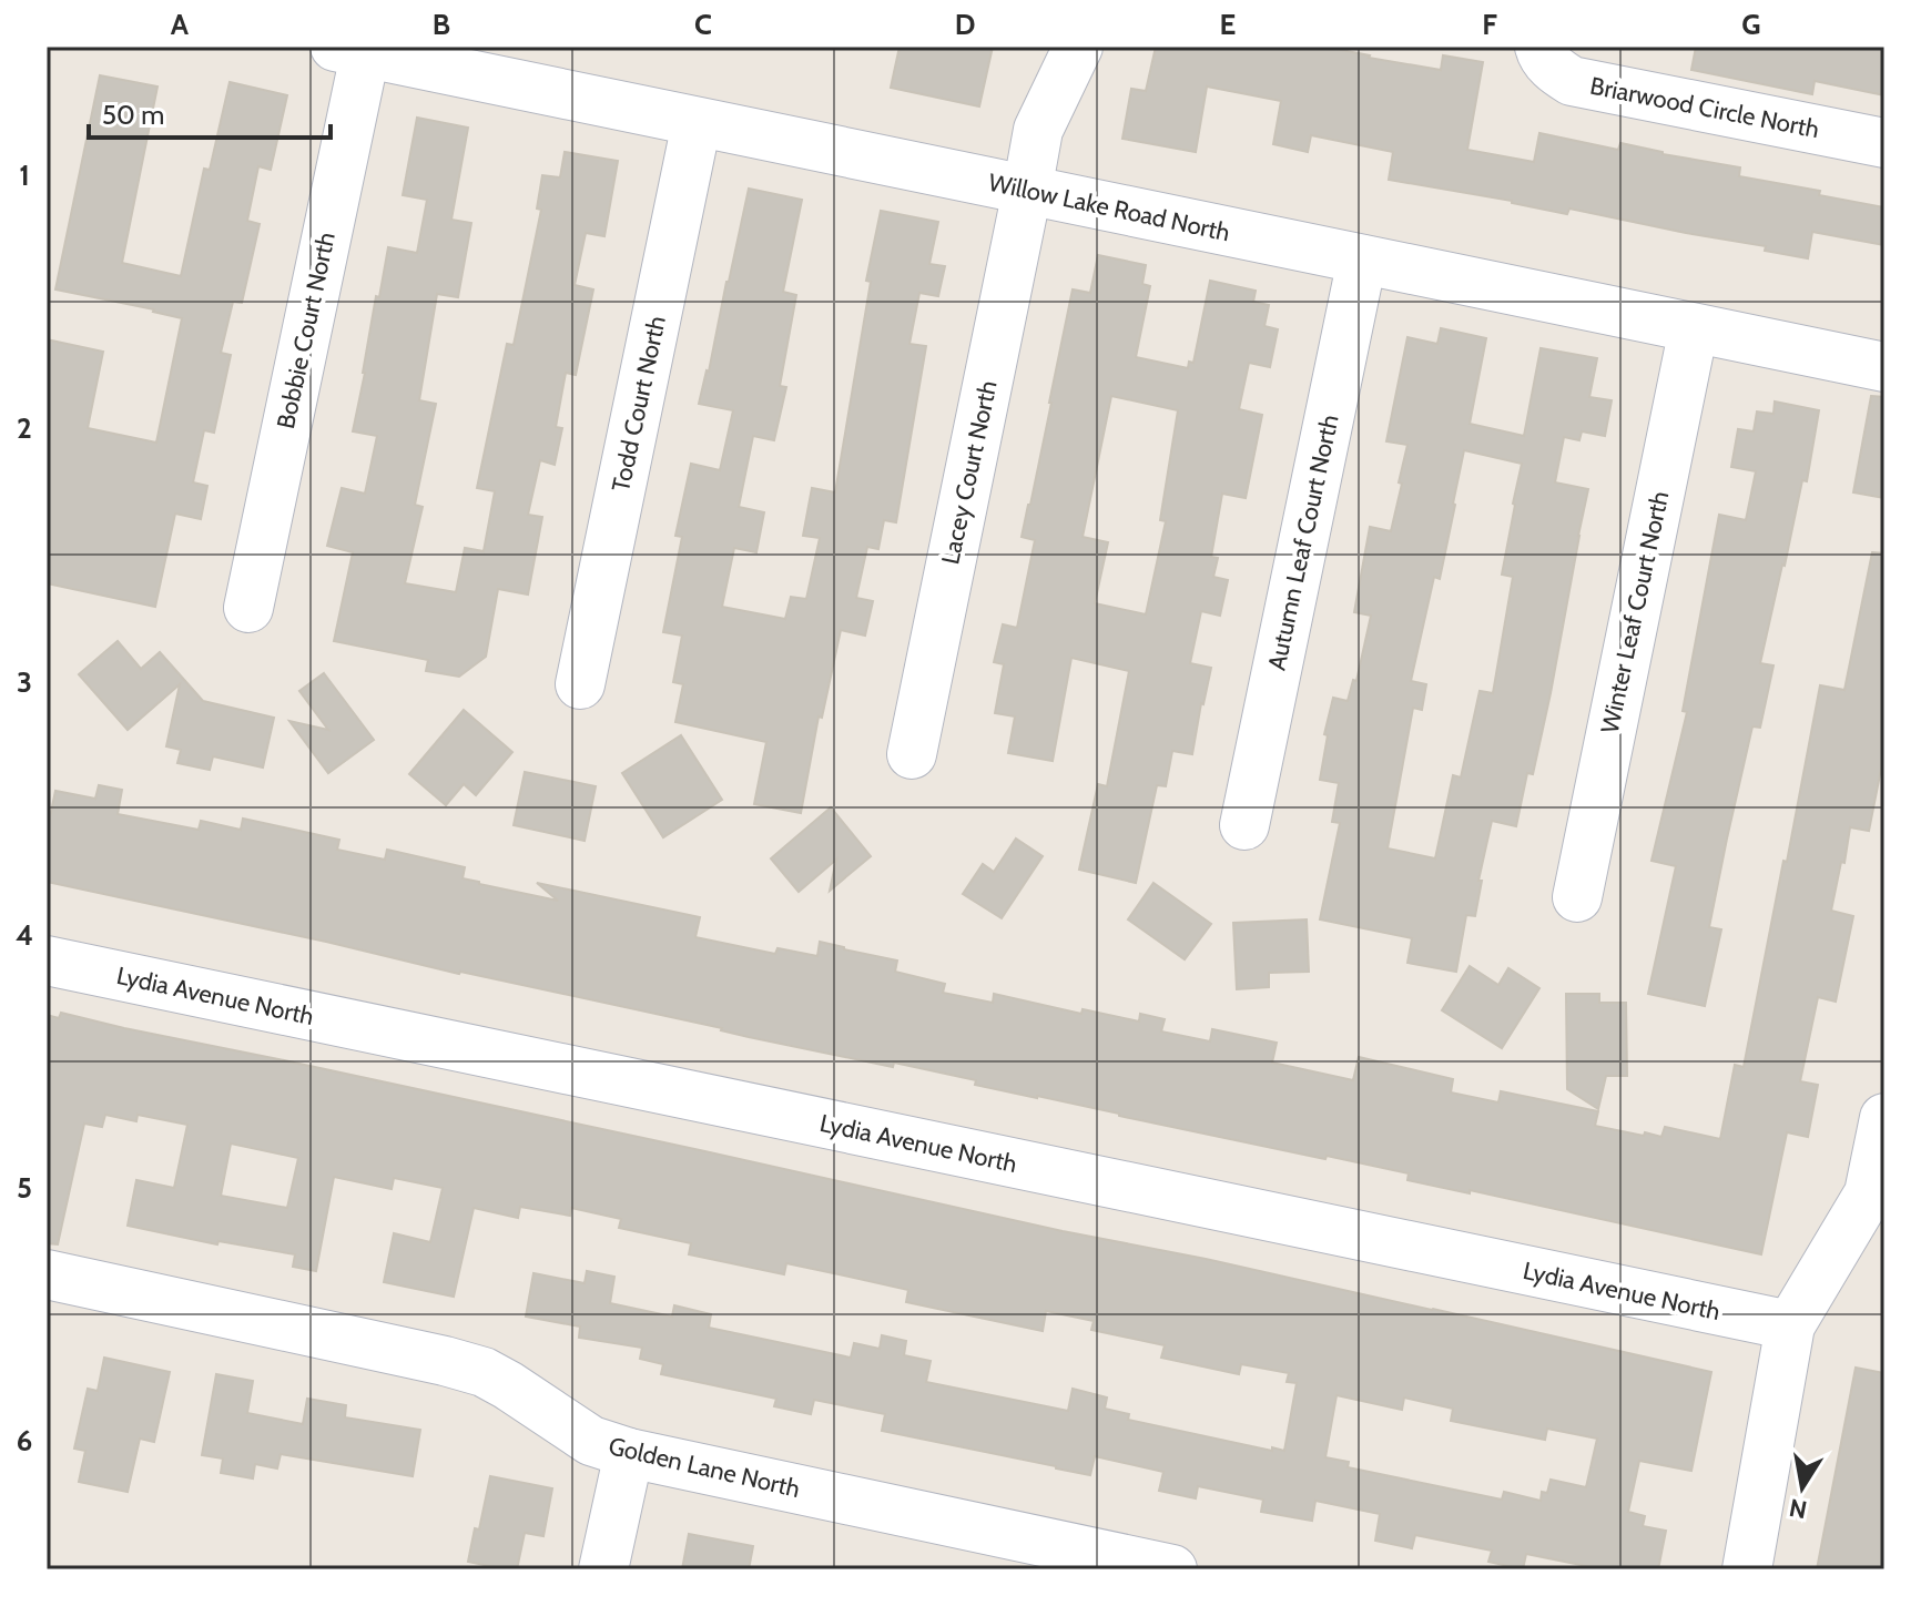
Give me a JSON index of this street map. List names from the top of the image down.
{
  "streets": {
    "street": [
      "Briarwood Circle North",
      "Willow Lake Road North",
      "Bobbie Court North",
      "Todd Court North",
      "Lacey Court North",
      "Autumn Leaf Court North",
      "Winter Leaf Court North",
      "Lydia Avenue North",
      "Golden Lane North"
    ]
  },
  "crossings": [
    ["Willow Lake Road North", "Bobbie Court North"],
    ["Willow Lake Road North", "Todd Court North"],
    ["Willow Lake Road North", "Lacey Court North"],
    ["Willow Lake Road North", "Autumn Leaf Court North"],
    ["Willow Lake Road North", "Winter Leaf Court North"]
  ],
  "scale_bar": "50 m",
  "north": "bottom",
  "grid": {
    "columns": [
      "A",
      "B",
      "C",
      "D",
      "E",
      "F",
      "G"
    ],
    "rows": [
      "1",
      "2",
      "3",
      "4",
      "5",
      "6"
    ]
  }
}
